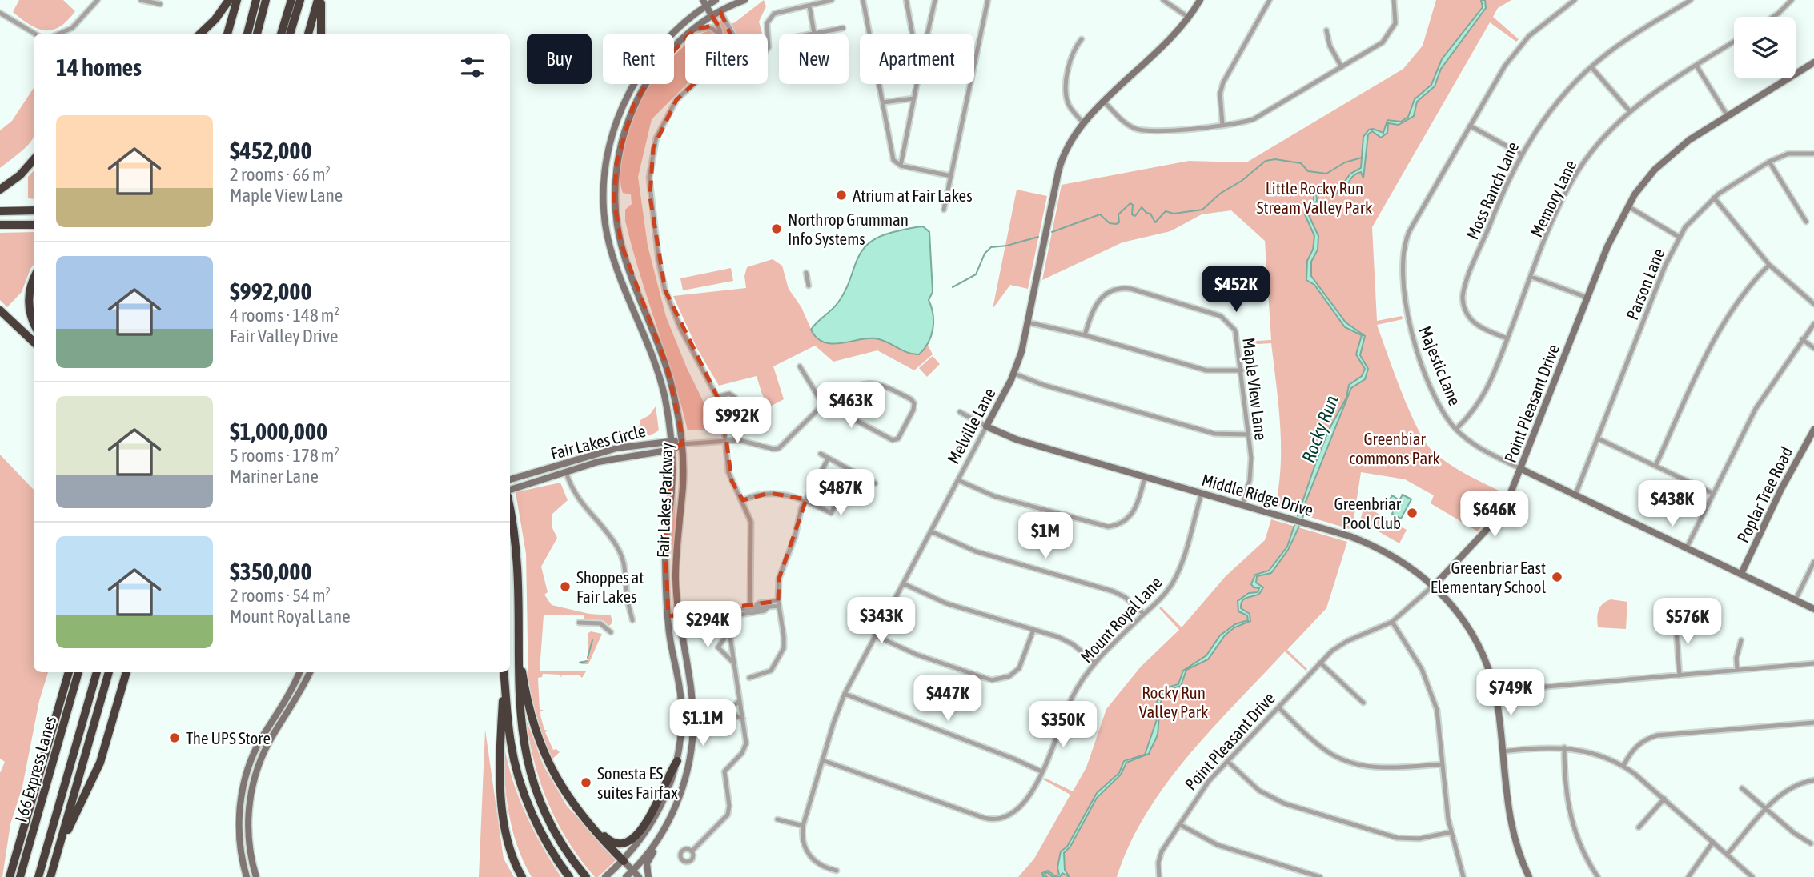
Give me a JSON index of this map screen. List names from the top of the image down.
{
  "streets": {
    "highway": ["I 66 Express Lanes"],
    "street": [
      "Moss Ranch Lane",
      "Memory Lane",
      "Parson Lane",
      "Majestic Lane",
      "Maple View Lane",
      "Point Pleasant Drive",
      "Melville Lane",
      "Fair Lakes Circle",
      "Middle Ridge Drive",
      "Poplar Tree Road",
      "Fair Lakes Parkway",
      "Mount Royal Lane"
    ]
  },
  "crossings": [
    ["Moss Ranch Lane", "Memory Lane"],
    ["Memory Lane", "Majestic Lane"],
    ["Parson Lane", "Majestic Lane"],
    ["Majestic Lane", "Point Pleasant Drive"],
    ["Majestic Lane", "Poplar Tree Road"],
    ["Maple View Lane", "Middle Ridge Drive"],
    ["Point Pleasant Drive", "Middle Ridge Drive"],
    ["Melville Lane", "Middle Ridge Drive"],
    ["Melville Lane", "Mount Royal Lane"],
    ["Fair Lakes Circle", "Fair Lakes Parkway"],
    ["Middle Ridge Drive", "Mount Royal Lane"]
  ],
  "water": ["Rocky Run"],
  "parks": ["Little Rocky Run Stream Valley Park", "Greenbiar commons Park", "Rocky Run Valley Park"],
  "places": [
    "Atrium at Fair Lakes",
    "Northrop Grumman Info Systems",
    "Greenbriar Pool Club",
    "Greenbriar East Elementary School",
    "Shoppes at Fair Lakes",
    "The UPS Store",
    "Sonesta ES suites Fairfax"
  ],
  "page": {
    "chip": [
      "Buy",
      "Rent",
      "Filters",
      "New",
      "Apartment"
    ],
    "heading": "14 homes",
    "list": [
      {
        "name": "$452,000",
        "note": "2 rooms · 66 m² · Maple View Lane"
      },
      {
        "name": "$992,000",
        "note": "4 rooms · 148 m² · Fair Valley Drive"
      },
      {
        "name": "$1,000,000",
        "note": "5 rooms · 178 m² · Mariner Lane"
      },
      {
        "name": "$350,000",
        "note": "2 rooms · 54 m² · Mount Royal Lane"
      }
    ],
    "price": [
      "$452K",
      "$463K",
      "$992K",
      "$487K",
      "$438K",
      "$646K",
      "$1M",
      "$343K",
      "$576K",
      "$294K",
      "$749K",
      "$447K",
      "$1.1M",
      "$350K"
    ]
  }
}
